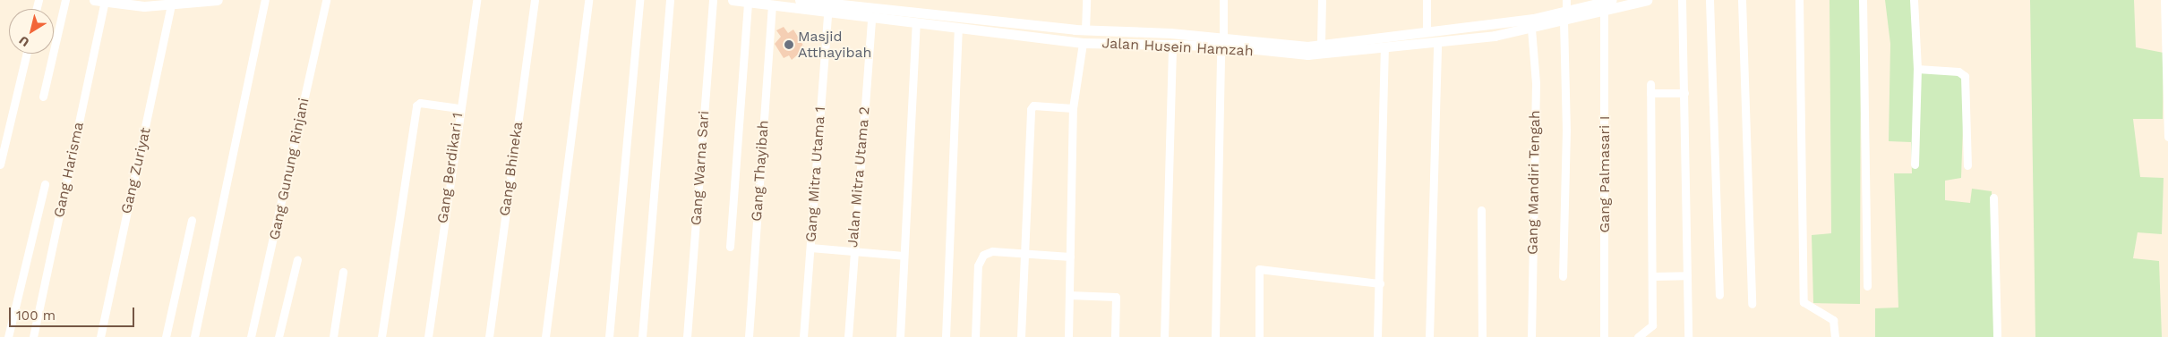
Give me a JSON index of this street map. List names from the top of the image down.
{
  "streets": {
    "street": [
      "Jalan Husein Hamzah",
      "Gang Berdikari 1",
      "Gang Warna Sari",
      "Gang Gunung Rinjani",
      "Gang Bhineka",
      "Gang Harisma",
      "Gang Zuriyat",
      "Gang Thayibah",
      "Gang Mitra Utama 1",
      "Gang Palmasari I",
      "Jalan Mitra Utama 2",
      "Gang Mandiri Tengah"
    ]
  },
  "crossings": [
    ["Jalan Husein Hamzah", "Gang Thayibah"],
    ["Jalan Husein Hamzah", "Gang Mitra Utama 1"],
    ["Jalan Husein Hamzah", "Gang Palmasari I"],
    ["Jalan Husein Hamzah", "Jalan Mitra Utama 2"],
    ["Jalan Husein Hamzah", "Gang Mandiri Tengah"]
  ],
  "places": ["Masjid Atthayibah"],
  "scale_bar": "100 m",
  "north": "bottom left"
}
